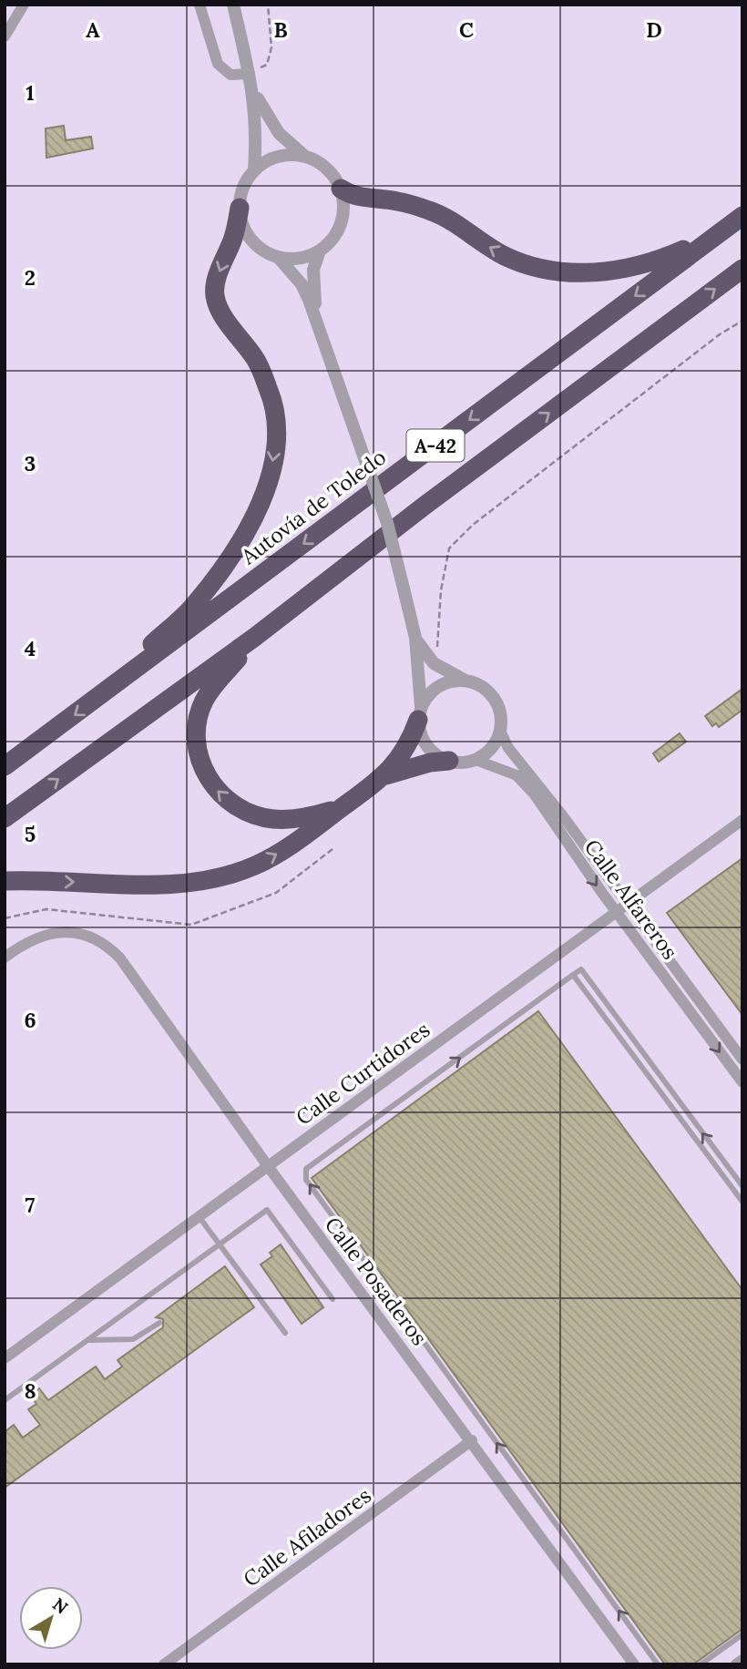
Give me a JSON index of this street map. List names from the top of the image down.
{
  "streets": {
    "highway": ["A-42", "Autovía de Toledo"],
    "street": [
      "Calle Alfareros",
      "Calle Curtidores",
      "Calle Posaderos",
      "Calle Afiladores"
    ]
  },
  "crossings": [
    ["Calle Alfareros", "Calle Curtidores"],
    ["Calle Curtidores", "Calle Posaderos"],
    ["Calle Posaderos", "Calle Afiladores"]
  ],
  "north": "top right",
  "grid": {
    "columns": [
      "A",
      "B",
      "C",
      "D"
    ],
    "rows": [
      "1",
      "2",
      "3",
      "4",
      "5",
      "6",
      "7",
      "8"
    ]
  }
}
